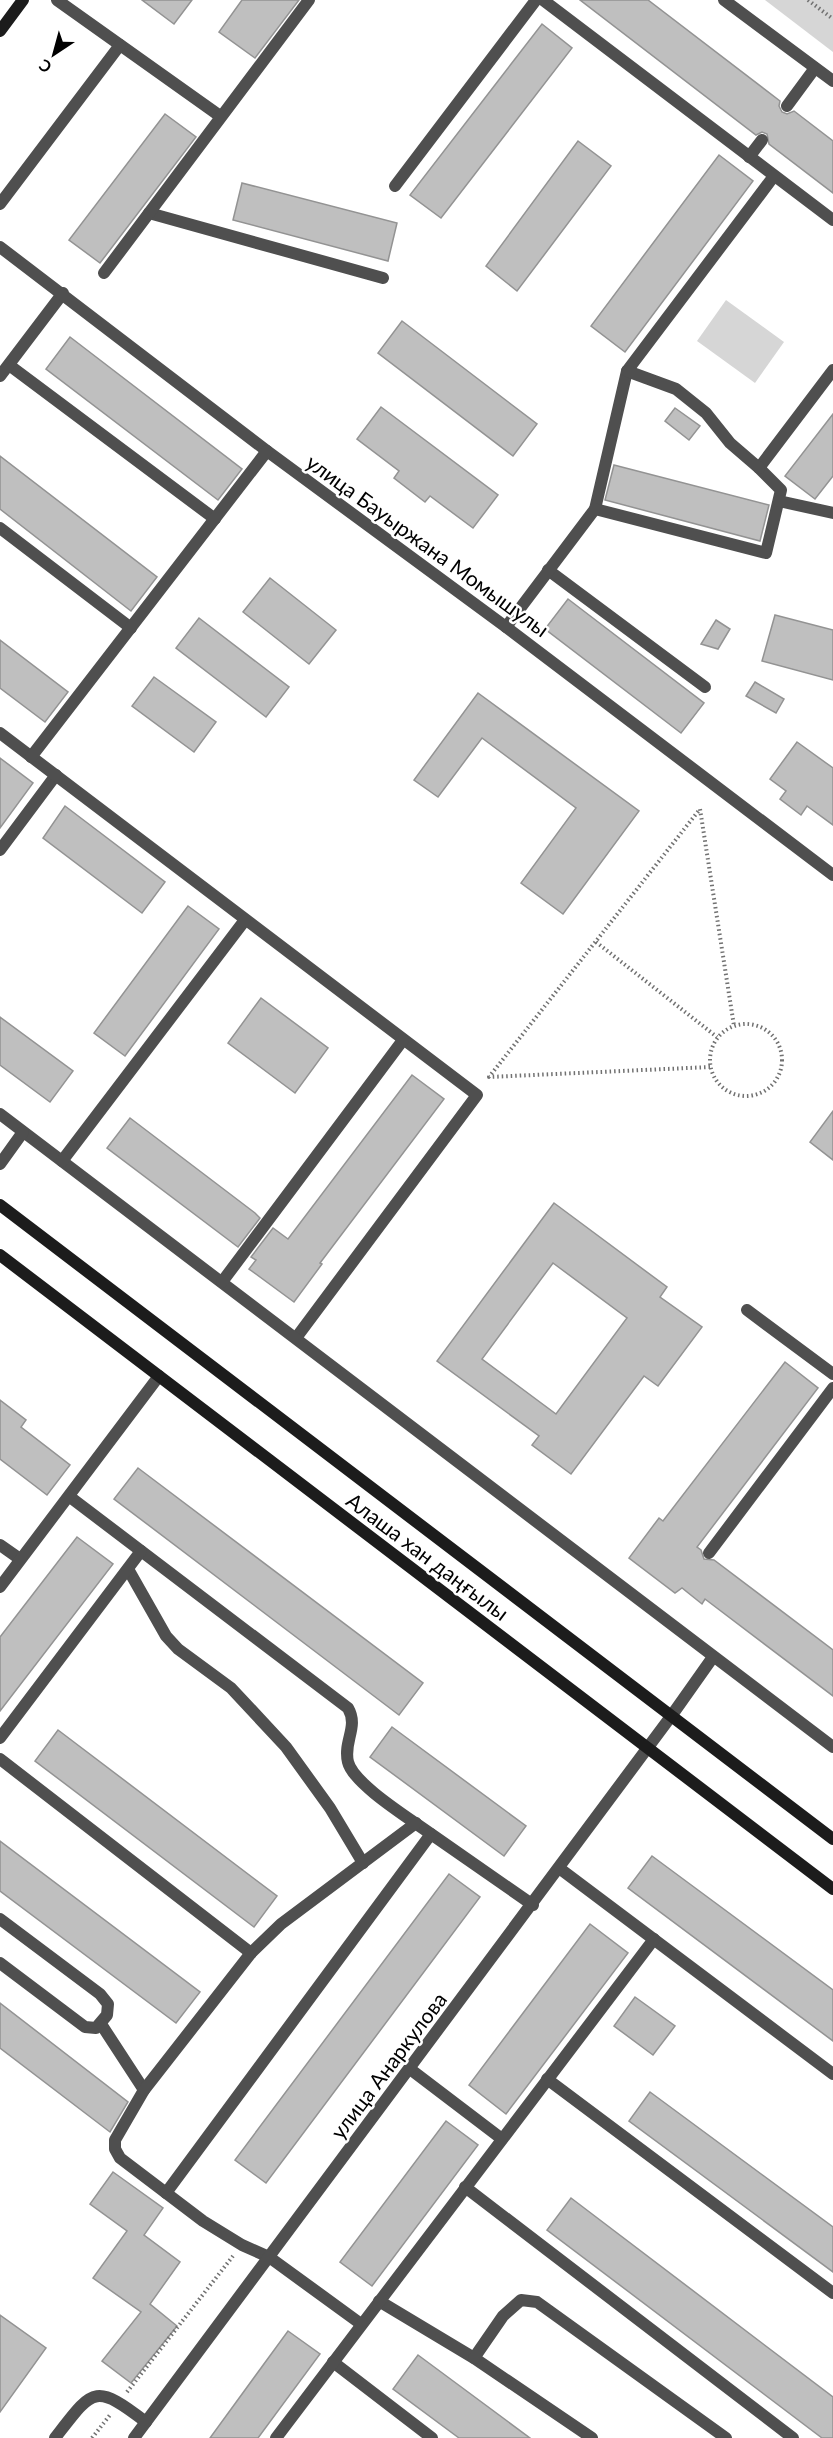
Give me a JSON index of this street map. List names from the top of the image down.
{
  "streets": {
    "main road": ["Алаша хан даңғылы"],
    "street": ["улица Бауыржана Момышулы", "улица Анаркулова"]
  },
  "crossings": [
    ["Алаша хан даңғылы", "улица Анаркулова"]
  ],
  "north": "bottom left"
}
